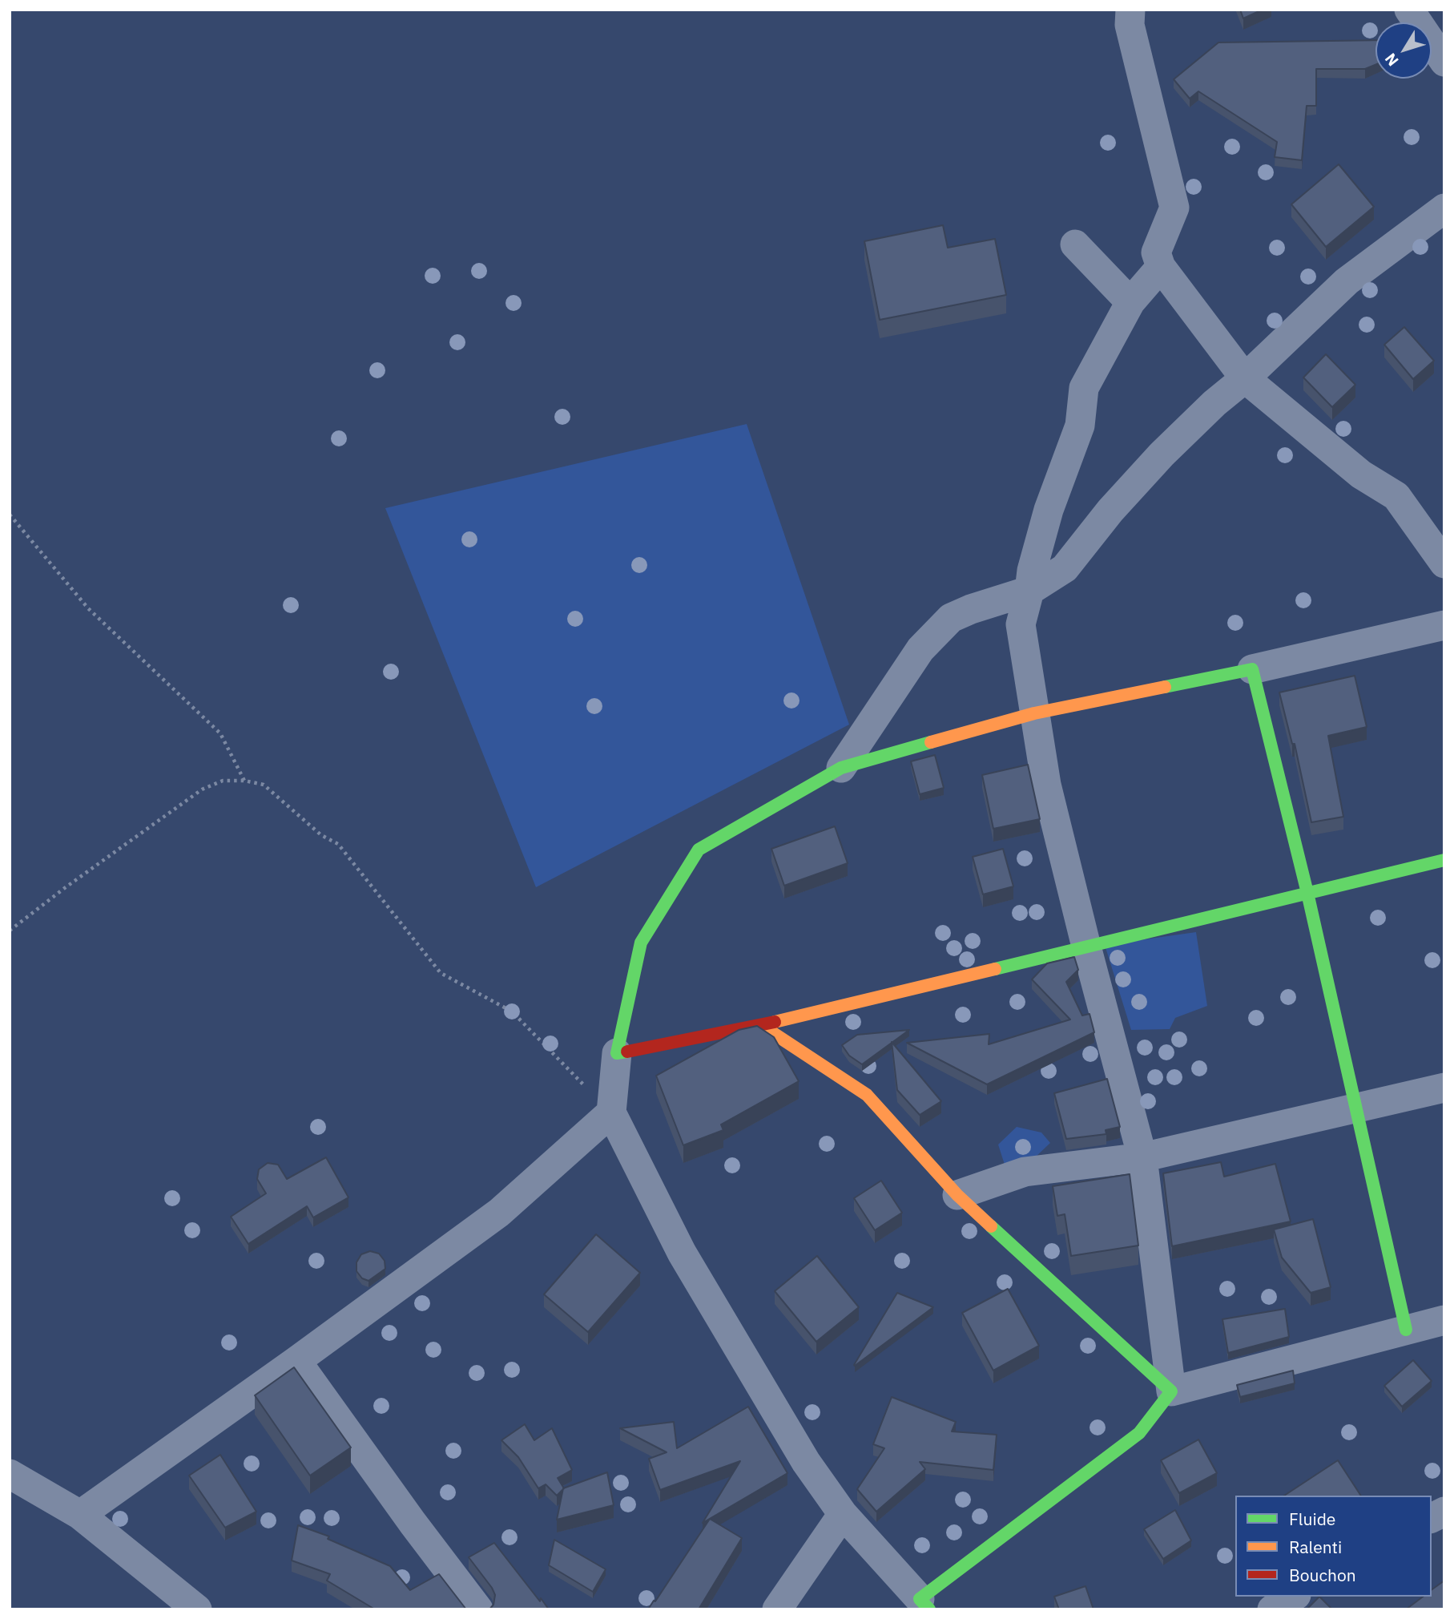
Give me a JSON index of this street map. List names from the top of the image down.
{
  "legend": ["Fluide", "Ralenti", "Bouchon"],
  "north": "bottom left"
}
